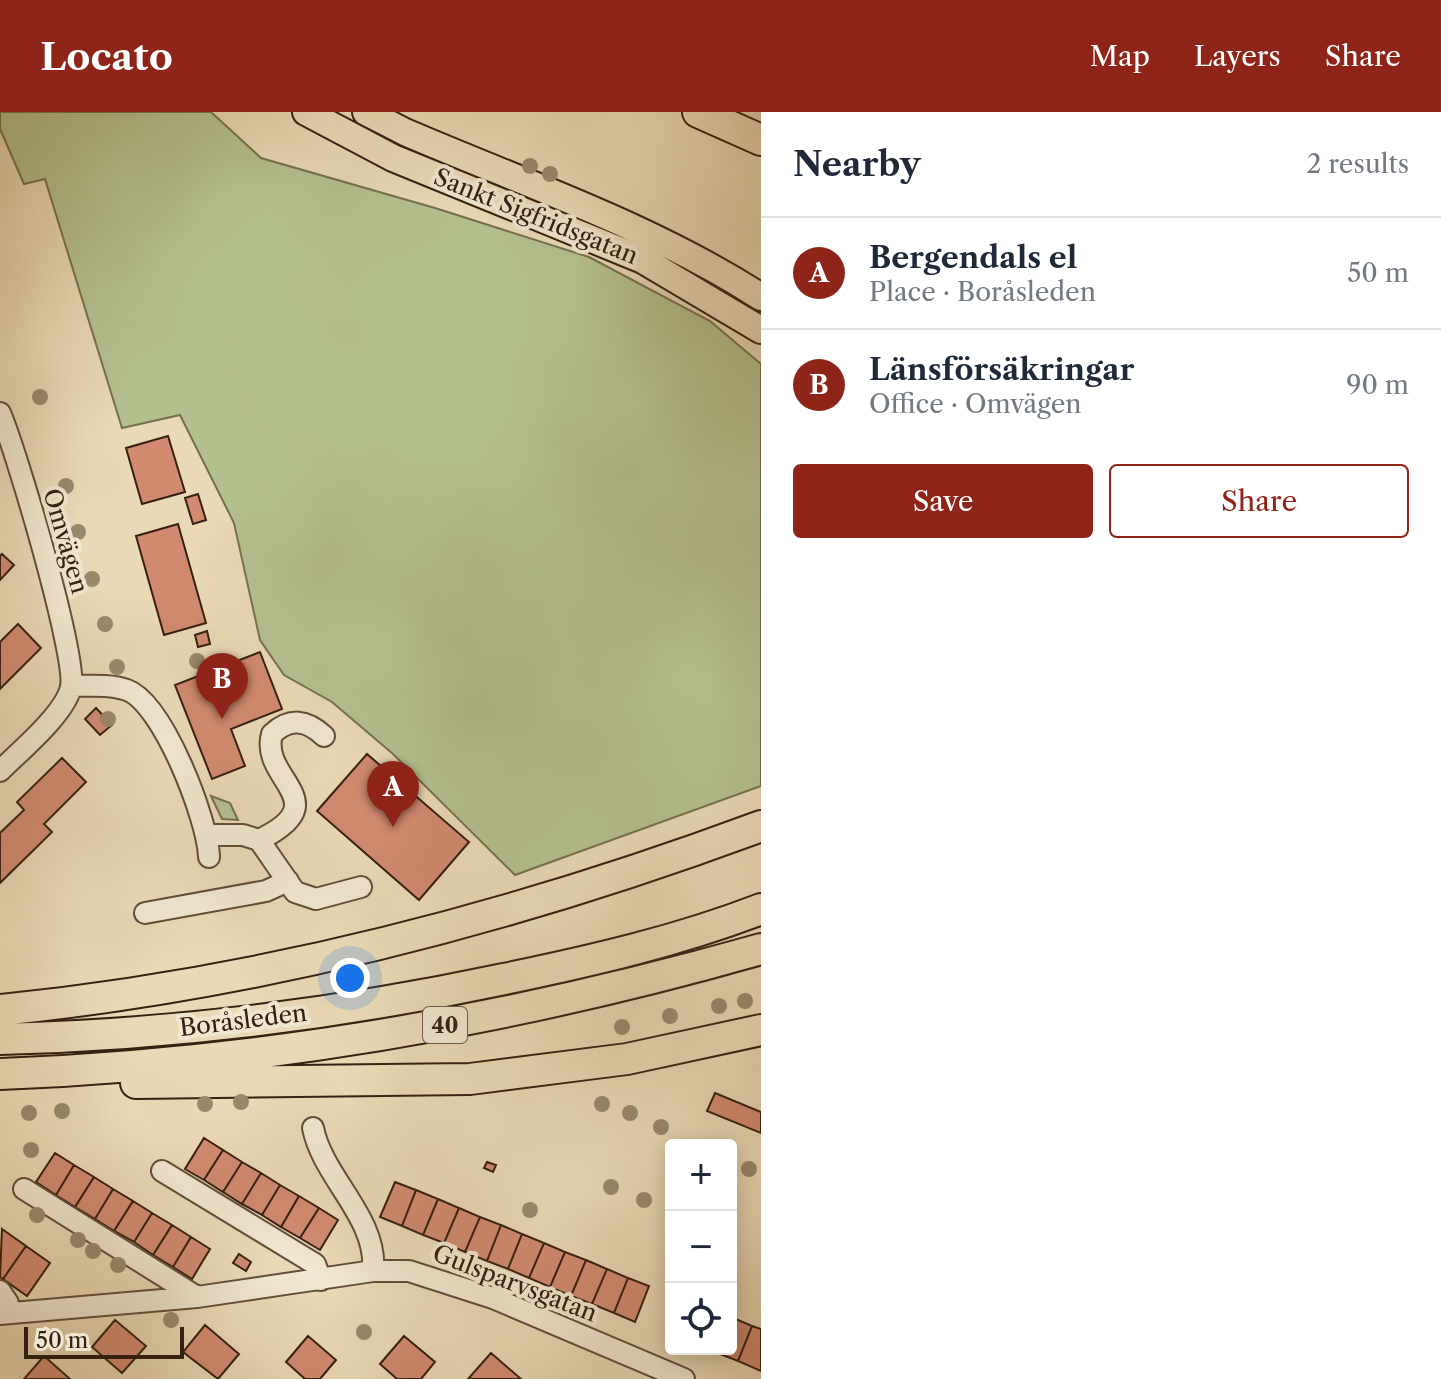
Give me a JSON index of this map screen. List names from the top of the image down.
{
  "streets": {
    "highway": ["Boråsleden", "40"],
    "main road": ["Sankt Sigfridsgatan"],
    "street": ["Omvägen", "Gulsparvsgatan"]
  },
  "scale_bar": "50 m",
  "page": {
    "header": "Locato",
    "nav": ["Map", "Layers", "Share"],
    "heading": ["Nearby", "2 results"],
    "list": [
      {
        "mark": "A",
        "name": "Bergendals el",
        "note": "Place · Boråsleden",
        "value": "50 m"
      },
      {
        "mark": "B",
        "name": "Länsförsäkringar",
        "note": "Office · Omvägen",
        "value": "90 m"
      }
    ],
    "buttons": ["Save", "Share"],
    "pins": ["B", "A"],
    "map_buttons": ["+", "−"],
    "scale": "50 m"
  }
}
